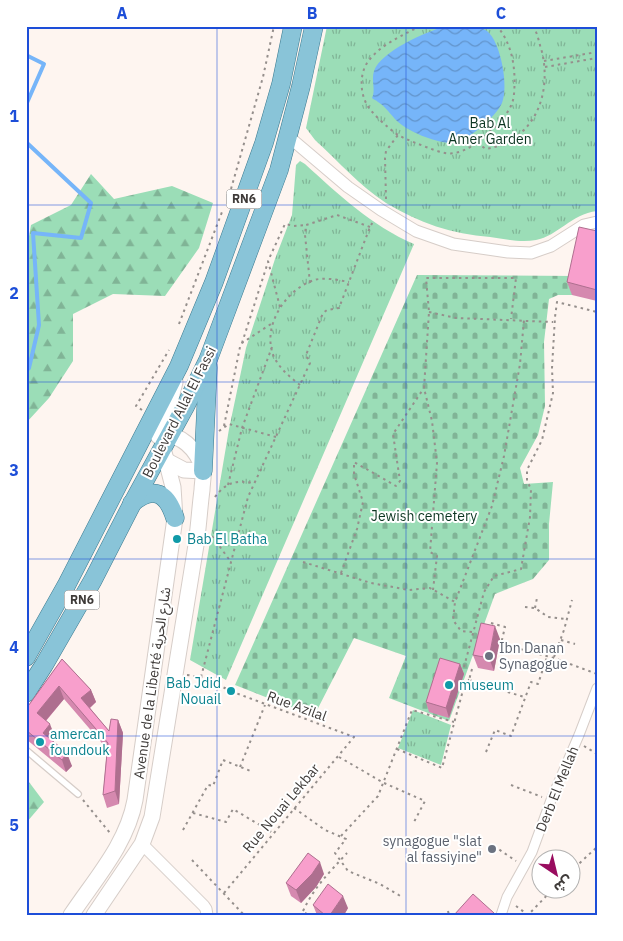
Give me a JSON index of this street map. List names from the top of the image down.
{
  "streets": {
    "main road": ["RN6", "Boulevard Allal El Fassi", "Avenue de la Liberté شارع الحرية"],
    "street": ["Derb El Mellah"],
    "path": ["Rue Azilal", "Rue Nouai Lekbar"]
  },
  "crossings": [
    ["RN6", "Boulevard Allal El Fassi"],
    ["Boulevard Allal El Fassi", "Avenue de la Liberté شارع الحرية"],
    ["Rue Azilal", "Rue Nouai Lekbar"]
  ],
  "parks": ["Bab Al Amer Garden", "Jewish cemetery"],
  "places": [
    "Bab El Batha",
    "Ibn Danan Synagogue",
    "museum",
    "Bab Jdid Nouail",
    "amercan foundouk",
    "synagogue \"slat al fassiyine\""
  ],
  "north": "bottom right",
  "grid": {
    "columns": ["A", "B", "C"],
    "rows": [
      "1",
      "2",
      "3",
      "4",
      "5"
    ]
  }
}
